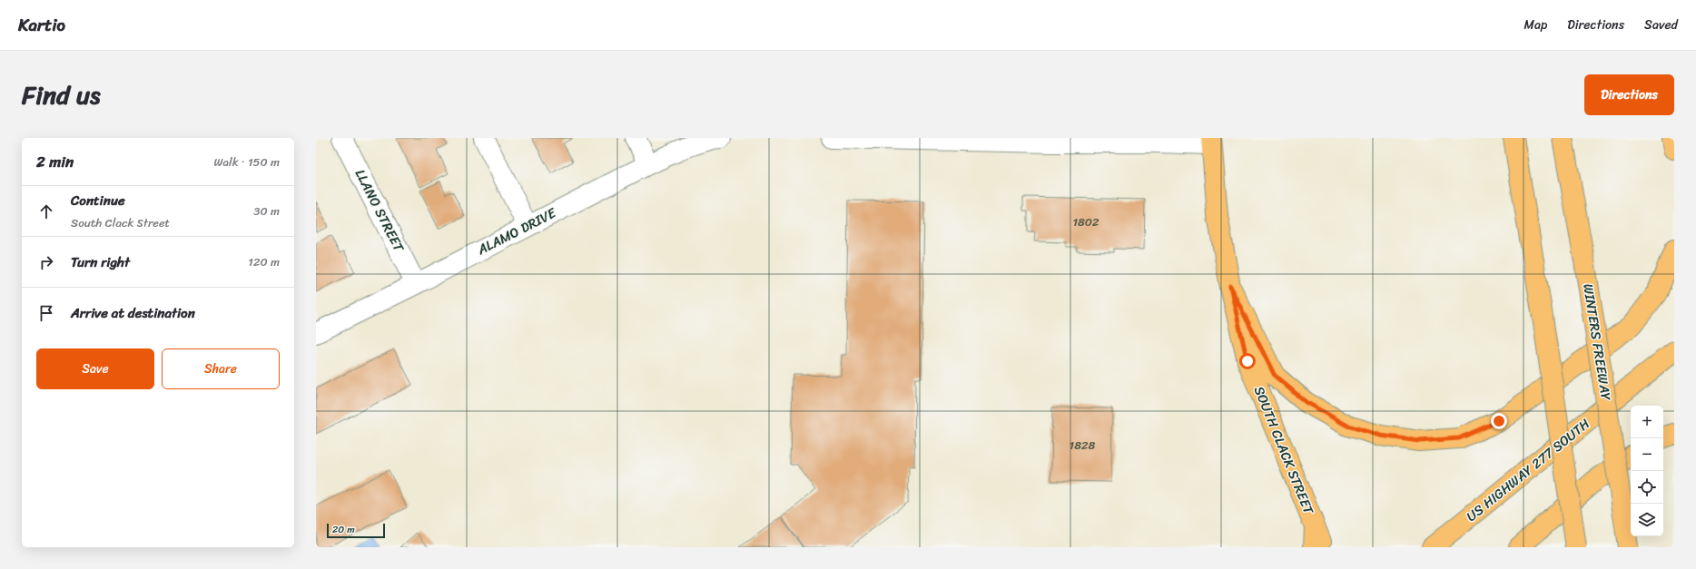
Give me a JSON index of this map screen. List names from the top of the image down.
{
  "streets": {
    "main road": ["WINTERS FREEWAY", "SOUTH CLACK STREET", "US HIGHWAY 277 SOUTH"],
    "street": ["LLANO STREET", "ALAMO DRIVE"]
  },
  "crossings": [
    ["LLANO STREET", "ALAMO DRIVE"]
  ],
  "house_numbers": ["1802", "1828"],
  "scale_bar": "20 m",
  "page": {
    "header": "Kartio",
    "nav": ["Map", "Directions", "Saved"],
    "title": "Find us",
    "buttons": [
      "Directions",
      ["Save", "Share"]
    ],
    "heading": ["2 min", "Walk · 150 m"],
    "list": [
      ["Continue", "South Clack Street", "30 m"],
      ["Turn right", "120 m"],
      "Arrive at destination"
    ],
    "map_buttons": ["+", "−"],
    "scale": "20 m"
  }
}
